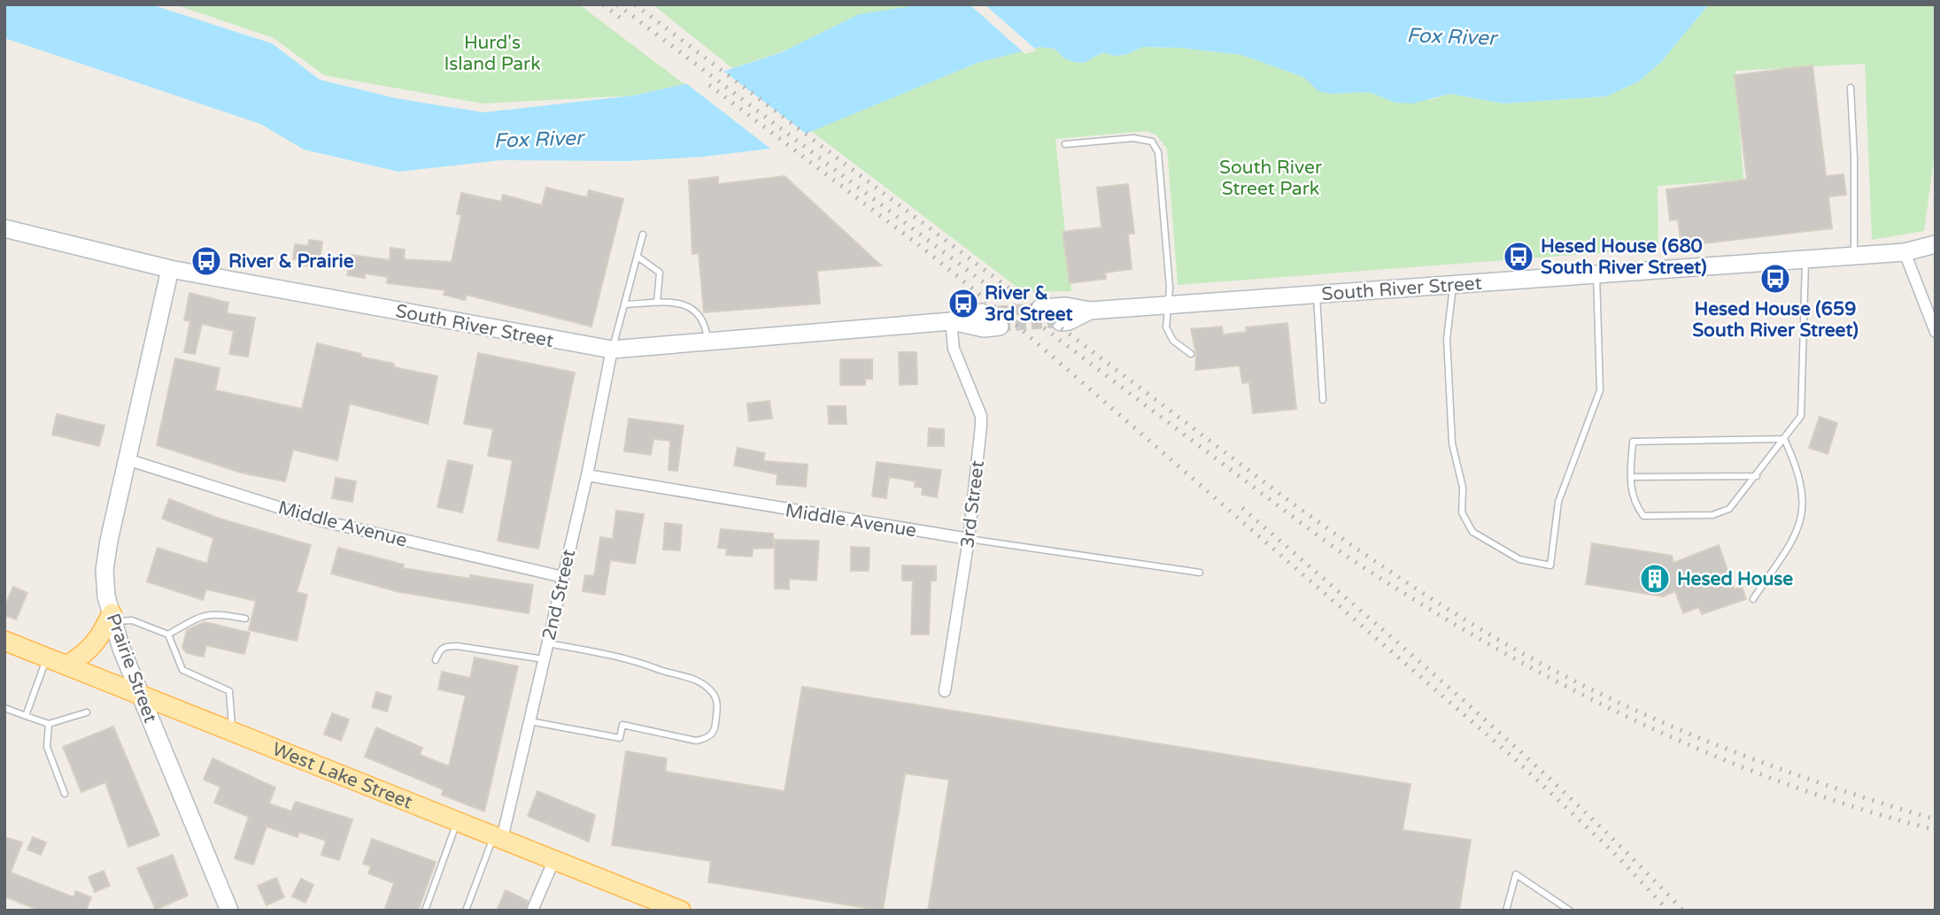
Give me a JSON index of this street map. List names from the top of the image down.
{
  "streets": {
    "main road": ["West Lake Street"],
    "street": [
      "South River Street",
      "3rd Street",
      "Middle Avenue",
      "2nd Street",
      "Prairie Street"
    ]
  },
  "crossings": [
    ["South River Street", "3rd Street"],
    ["South River Street", "2nd Street"],
    ["South River Street", "Prairie Street"],
    ["3rd Street", "Middle Avenue"],
    ["Middle Avenue", "2nd Street"],
    ["Middle Avenue", "Prairie Street"],
    ["2nd Street", "West Lake Street"],
    ["Prairie Street", "West Lake Street"]
  ],
  "water": ["Fox River"],
  "parks": ["Hurd's Island Park", "South River Street Park"],
  "places": {
    "bus stop": [
      "Hesed House (680 South River Street)",
      "River & Prairie",
      "Hesed House (659 South River Street)",
      "River & 3rd Street"
    ],
    "building": ["Hesed House"]
  }
}
